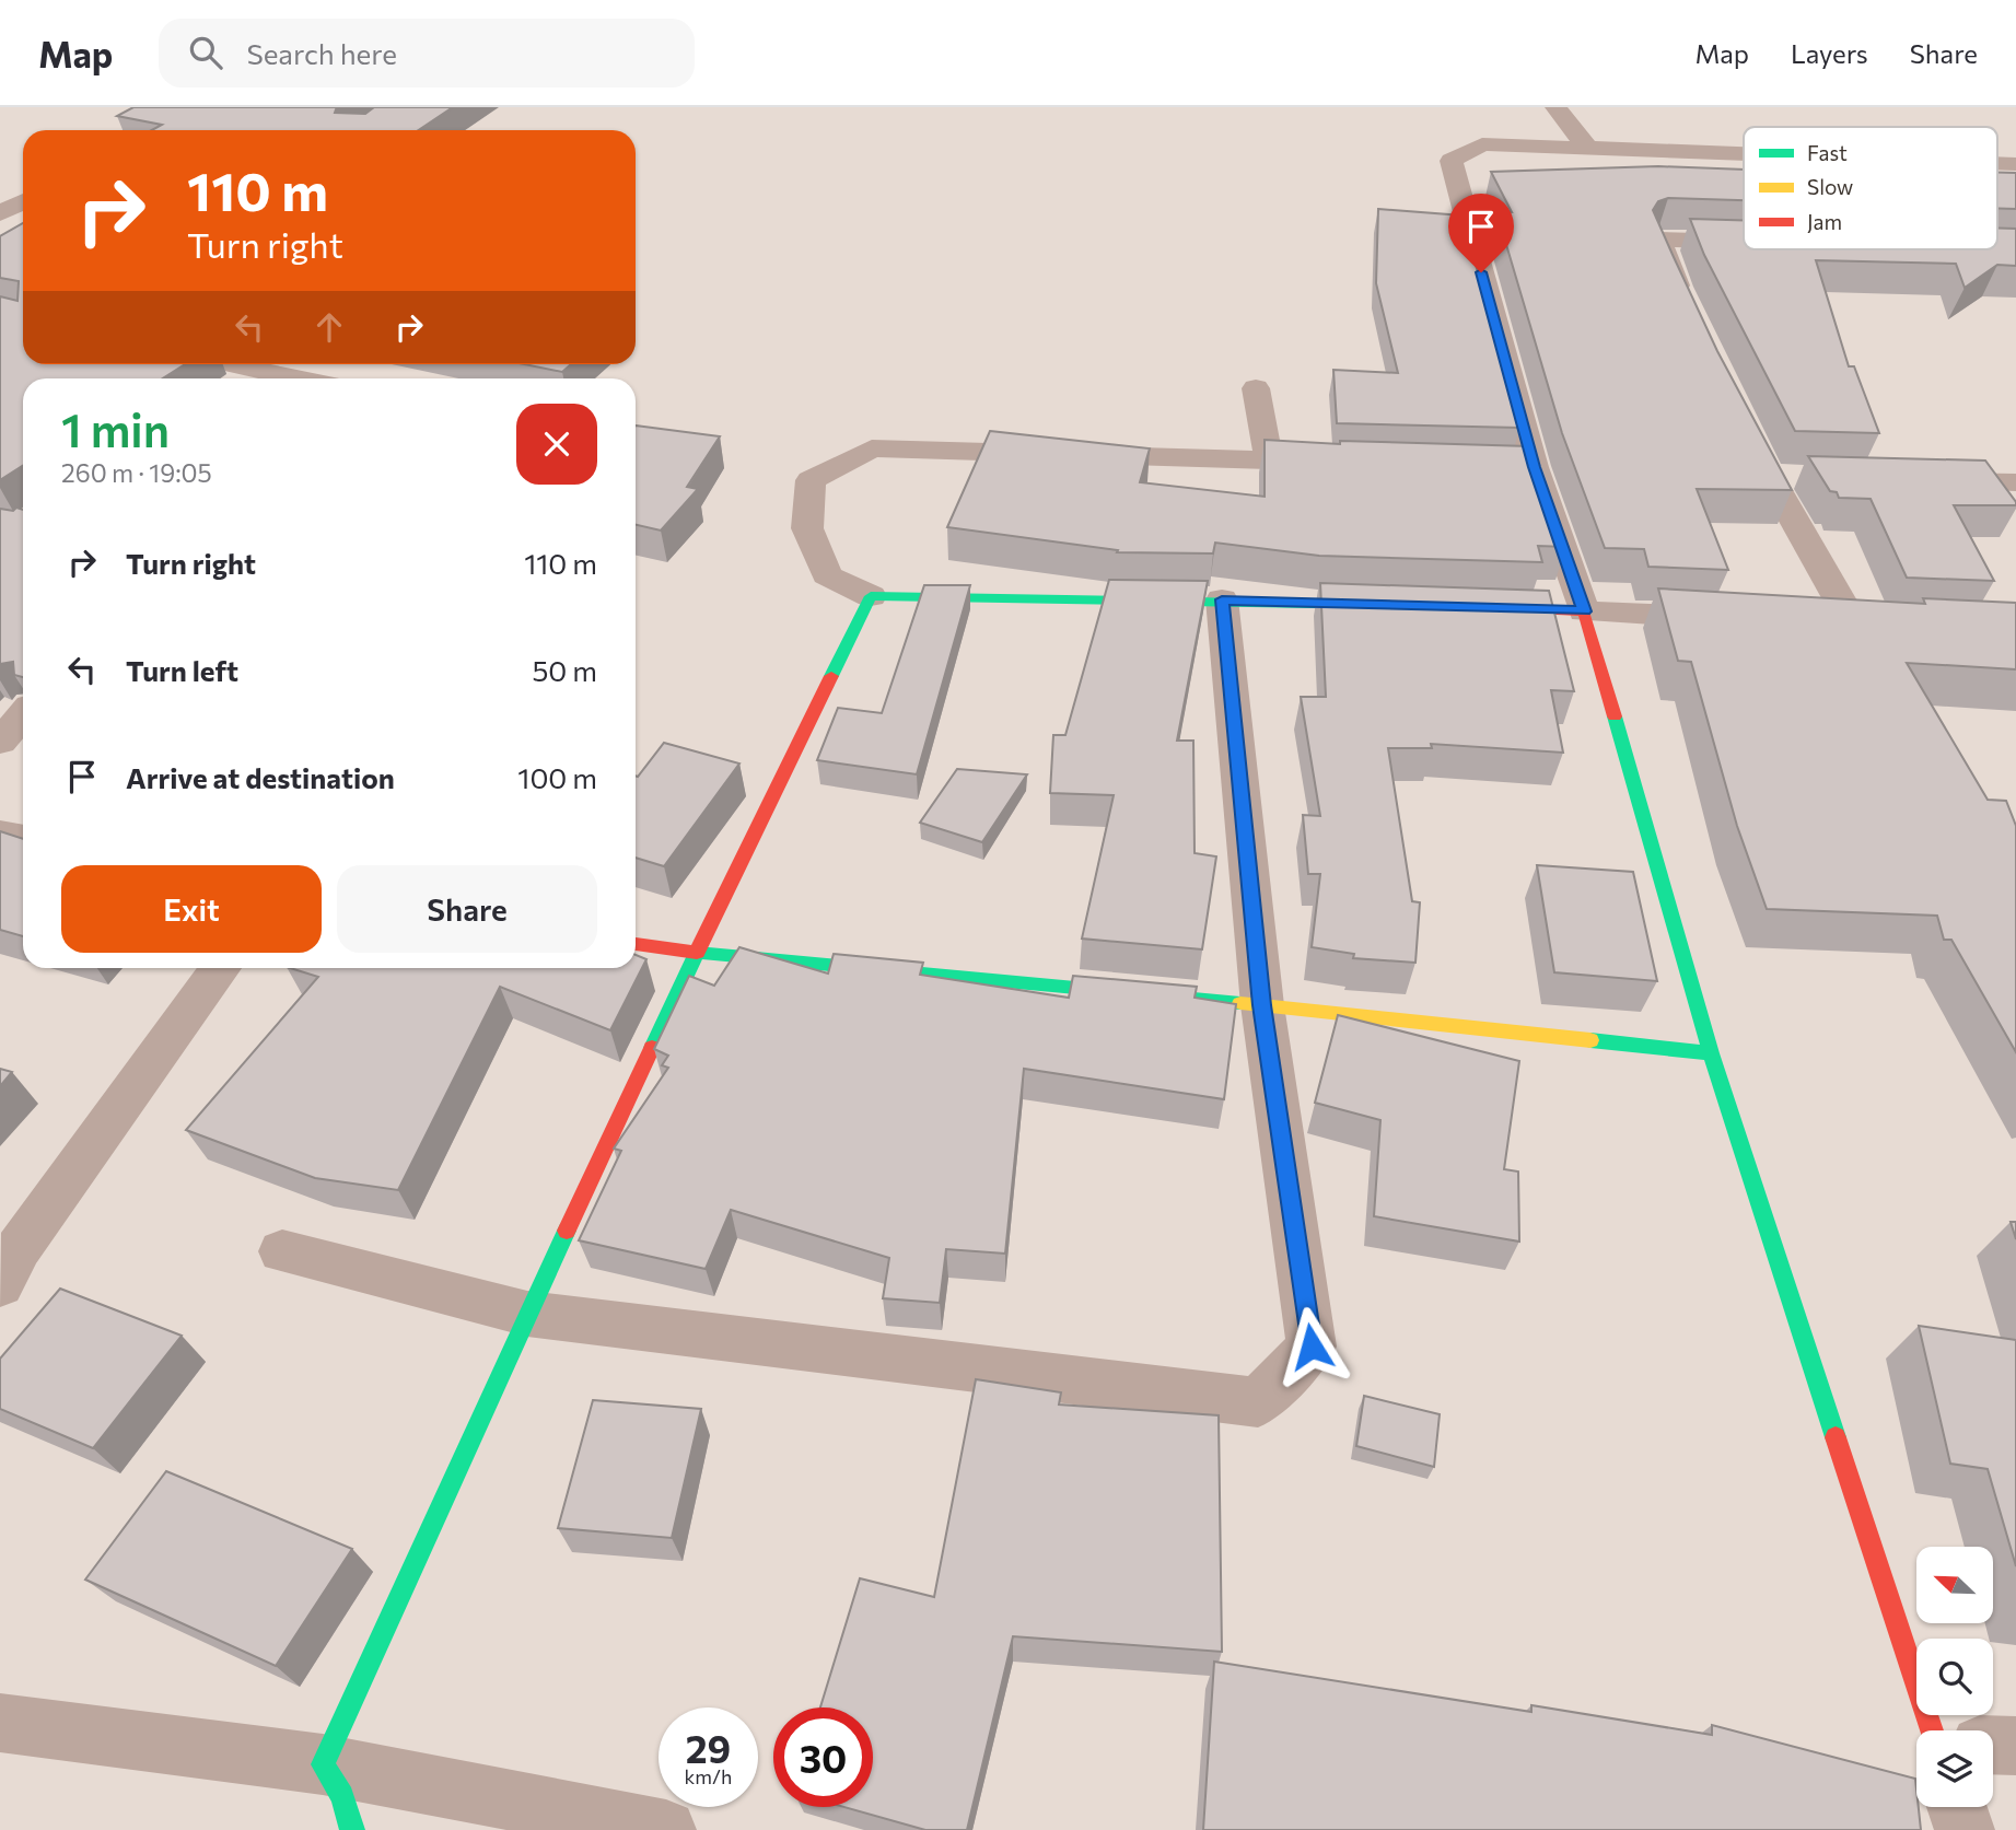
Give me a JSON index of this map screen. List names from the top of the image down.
{
  "legend": ["Fast", "Slow", "Jam"],
  "north": "top left",
  "page": {
    "header": "Map",
    "search": "Search here",
    "nav": ["Map", "Layers", "Share"],
    "turn": ["110 m", "Turn right"],
    "heading": ["1 min", "260 m · 19:05"],
    "list": [
      {
        "name": "Turn right",
        "value": "110 m"
      },
      {
        "name": "Turn left",
        "value": "50 m"
      },
      {
        "name": "Arrive at destination",
        "value": "100 m"
      }
    ],
    "buttons": ["Exit", "Share"],
    "speed": "29 km/h",
    "limit": "30"
  }
}
